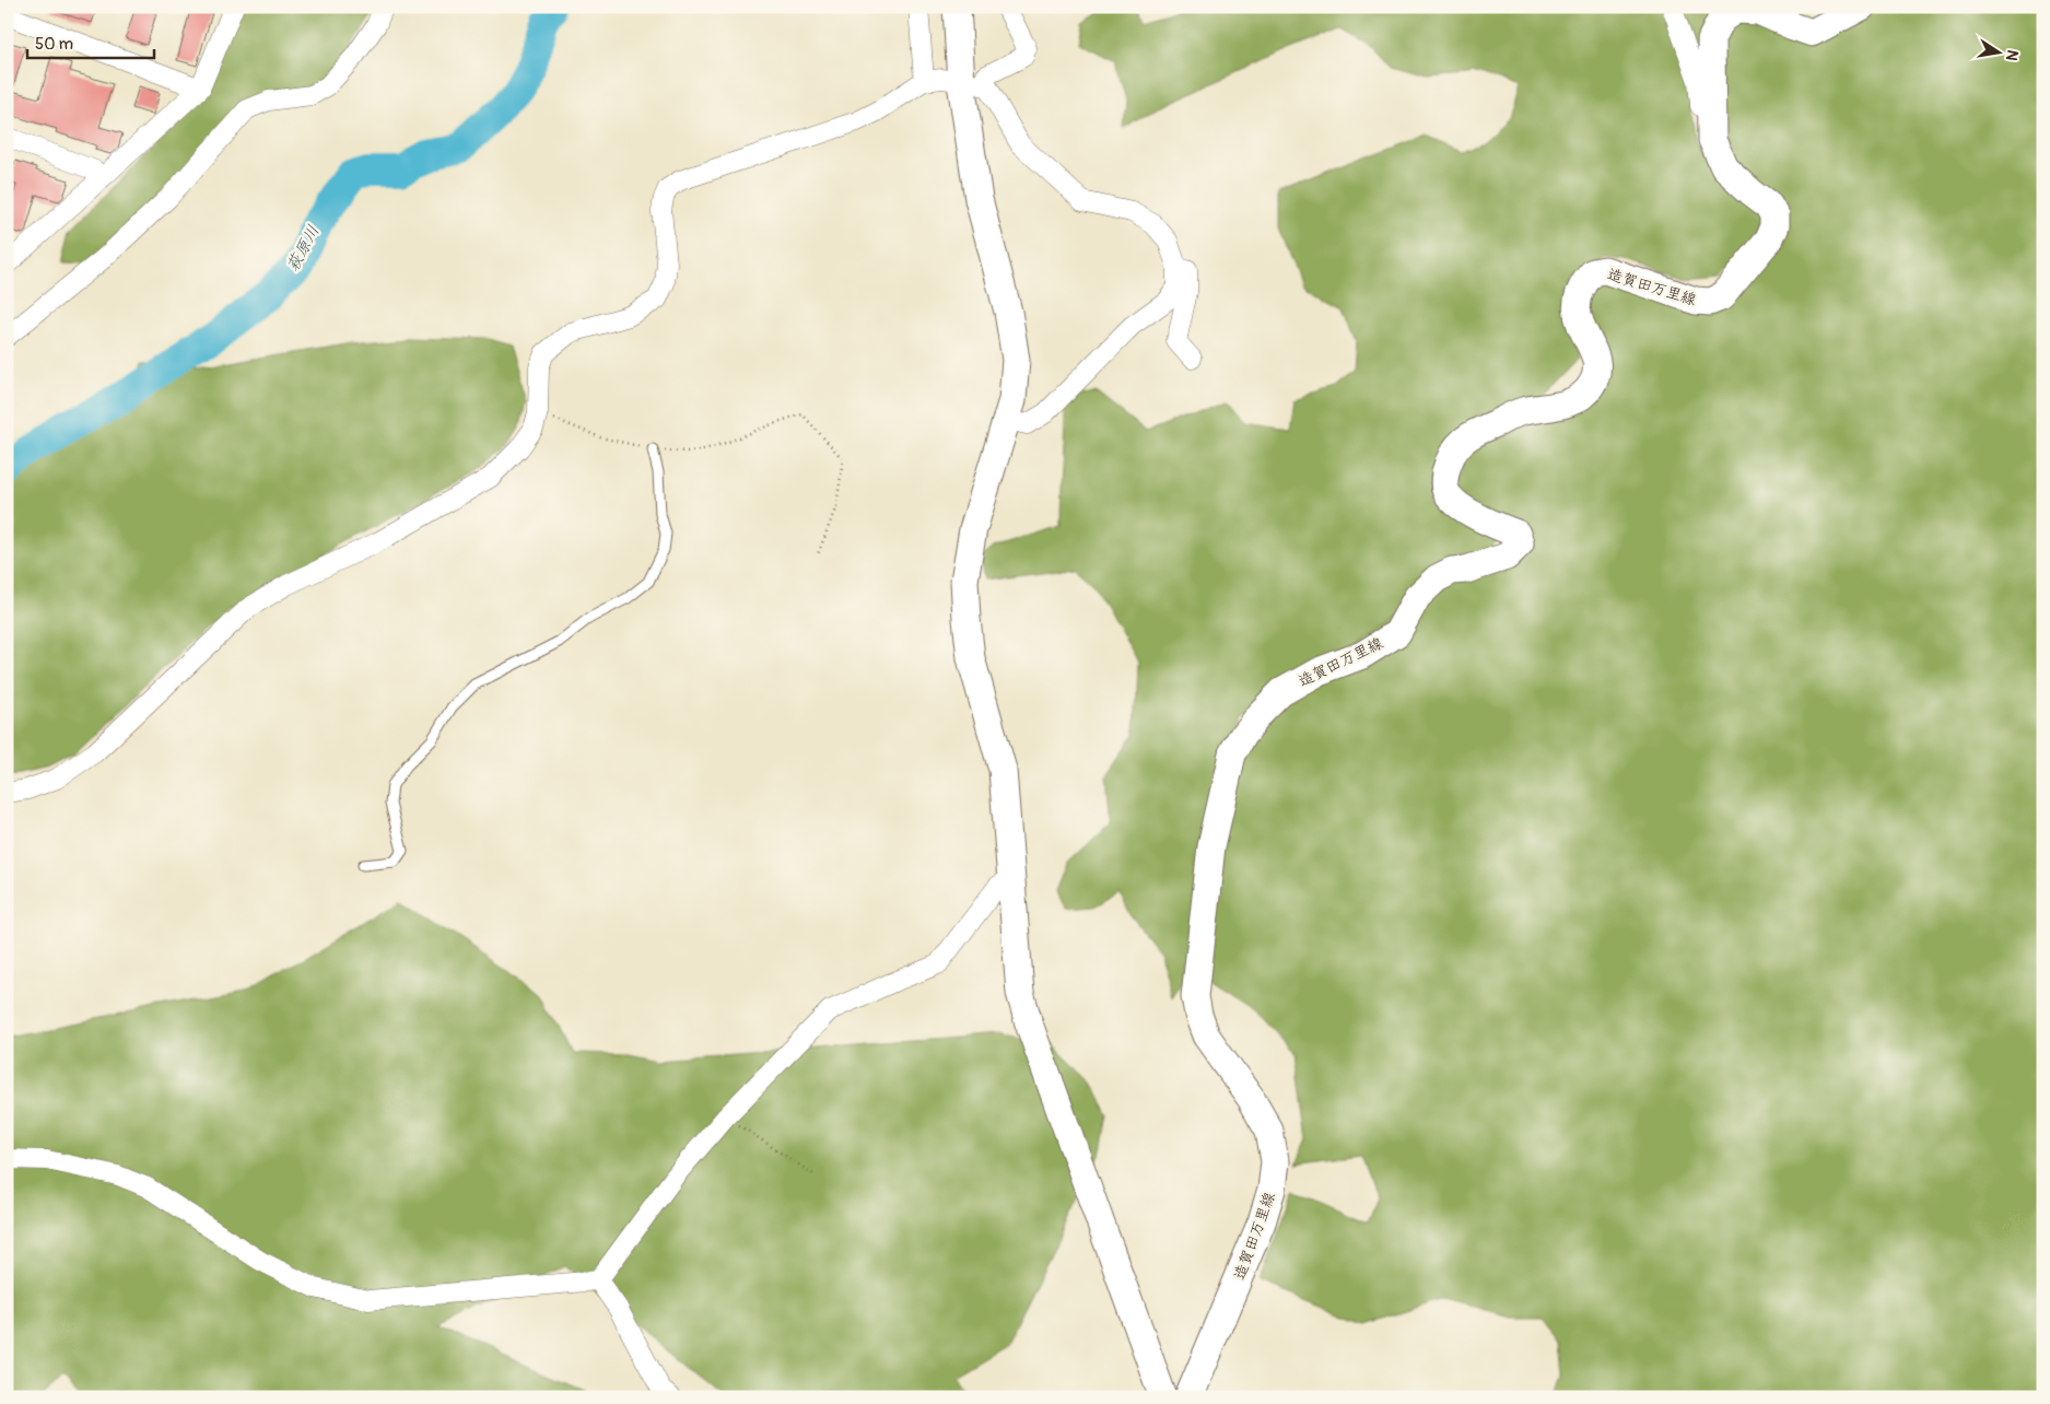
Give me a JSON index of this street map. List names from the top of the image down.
{
  "streets": {
    "main road": ["造賀田万里線"]
  },
  "water": ["萩原川"],
  "scale_bar": "50 m",
  "north": "right"
}
